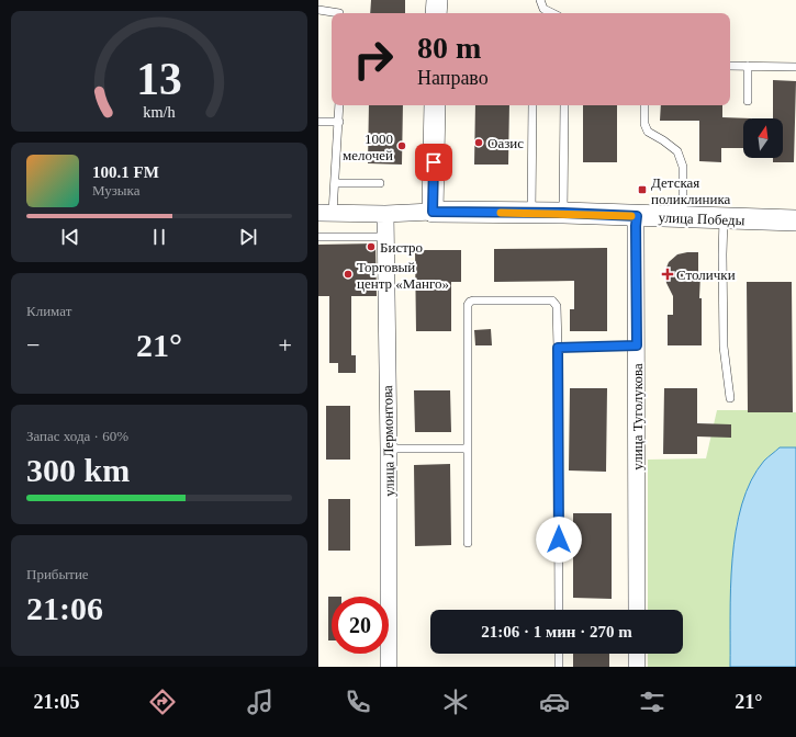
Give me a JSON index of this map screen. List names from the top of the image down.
{
  "streets": {
    "street": ["улица Победы", "улица Туголукова", "улица Лермонтова"]
  },
  "crossings": [
    ["улица Победы", "улица Туголукова"],
    ["улица Победы", "улица Лермонтова"]
  ],
  "places": {
    "other": [
      "Оазис",
      "1000 мелочей",
      "Бистро",
      "Торговый центр «Манго»"
    ],
    "transit": ["Детская поликлиника"],
    "health": ["Столички"]
  },
  "north": "top",
  "page": {
    "turn": ["80 m", "Направо"],
    "song": ["100.1 FM", "Музыка"],
    "tile": [
      "Климат",
      ["Запас хода · 60%", "300 km"],
      ["Прибытие", "21:06"]
    ],
    "heat": ["−", "21°", "+"],
    "limit": "20",
    "trip": "21:06 · 1 мин · 270 m",
    "tabs": ["21:05", "21°"],
    "gauge": ["13", "km/h"]
  }
}
